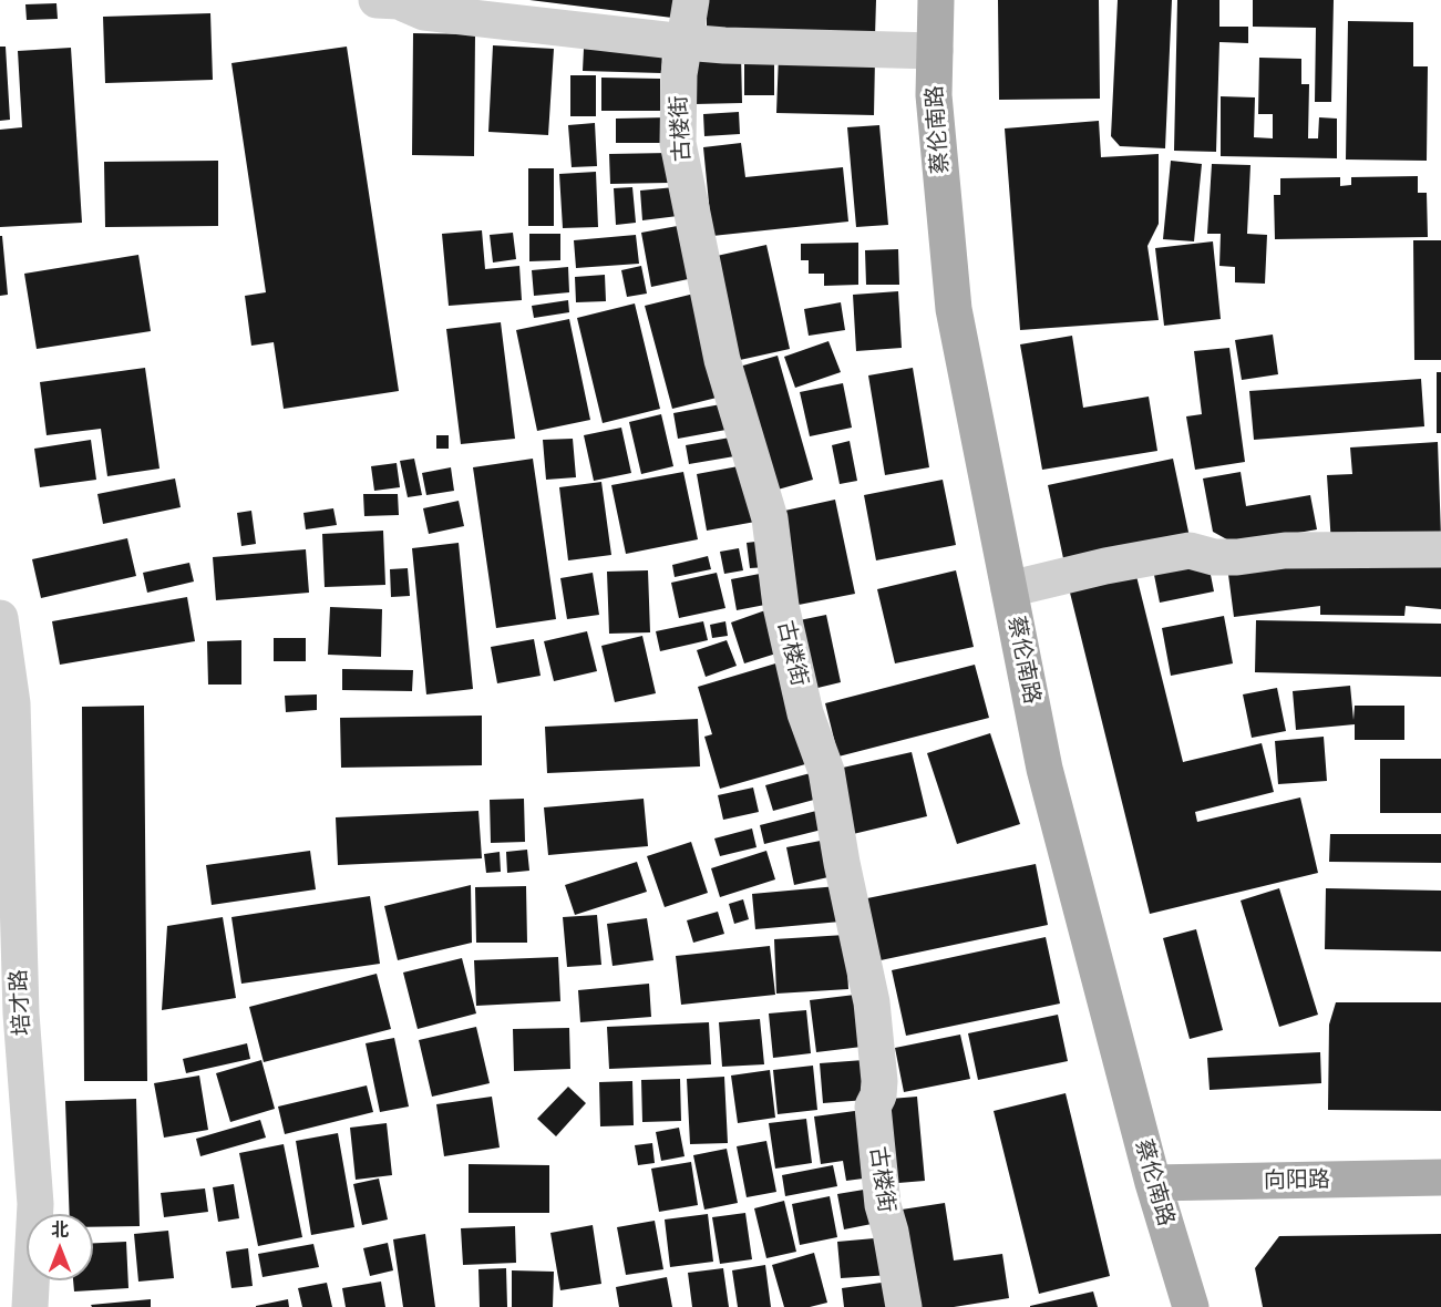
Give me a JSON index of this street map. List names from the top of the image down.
{
  "streets": {
    "main road": ["蔡伦南路", "向阳路"],
    "street": ["古楼街", "培才路"]
  },
  "crossings": [
    ["蔡伦南路", "向阳路"]
  ],
  "north": "top"
}
